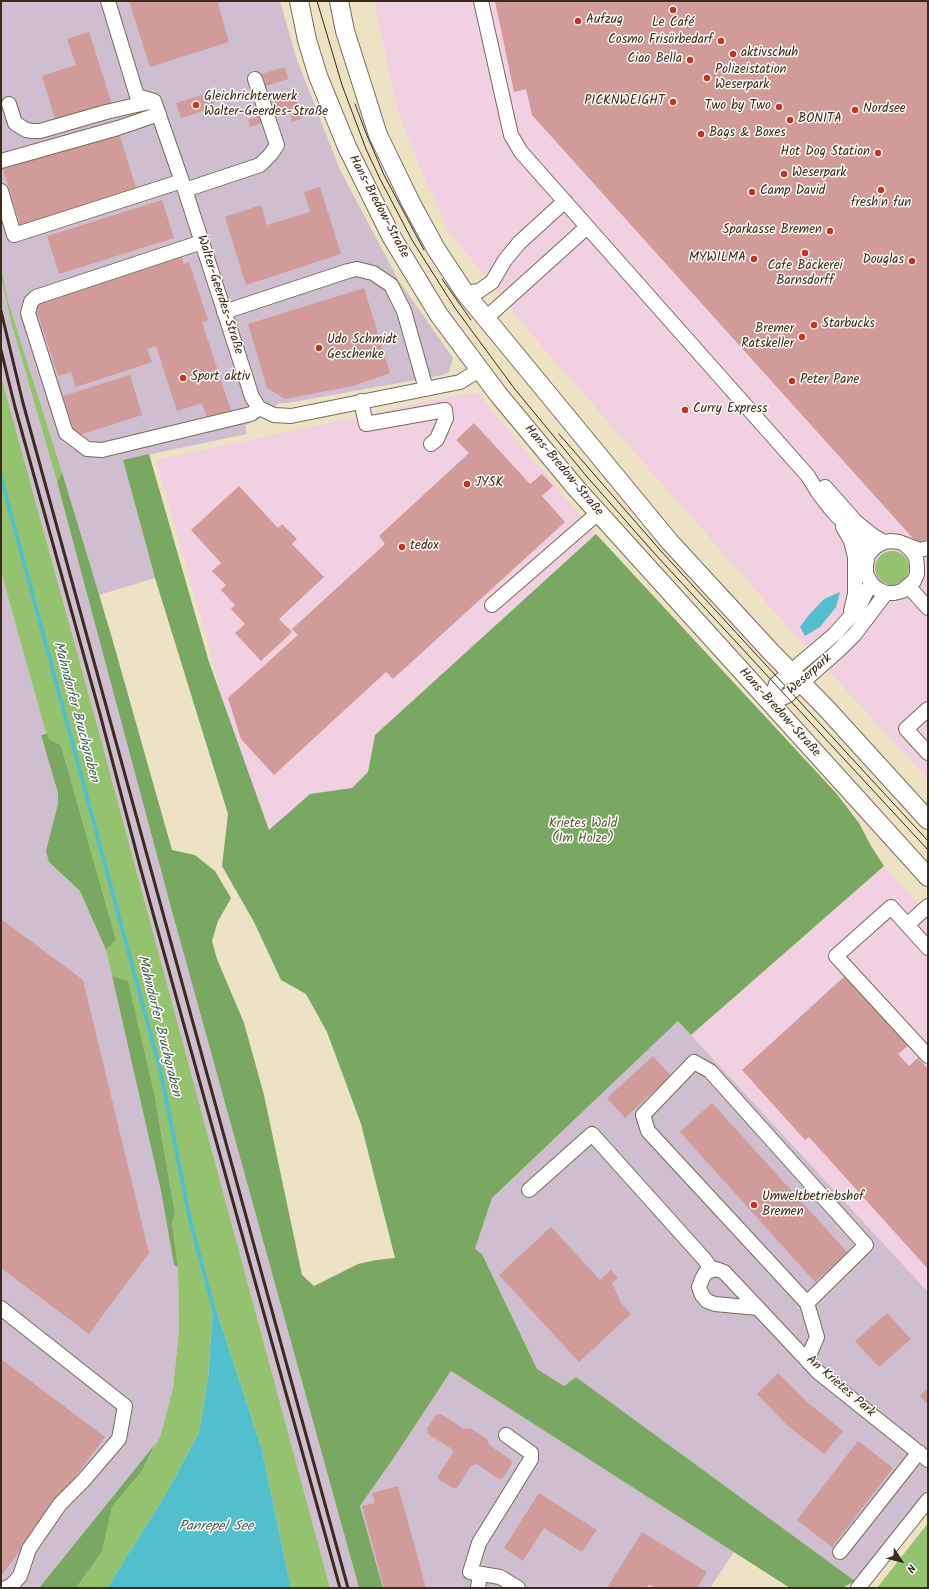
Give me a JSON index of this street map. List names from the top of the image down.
{
  "streets": {
    "main road": ["Hans-Bredow-Straße"],
    "street": ["Walter-Geerdes-Straße", "Weserpark", "An Krietes Park"]
  },
  "crossings": [
    ["Hans-Bredow-Straße", "Weserpark"]
  ],
  "water": ["Mahndorfer Bruchgraben", "Panrepel See"],
  "parks": ["Krietes Wald (Im Holze)"],
  "places": [
    "Le Café",
    "Aufzug",
    "Cosmo Frisörbedarf",
    "aktivschuh",
    "Ciao Bella",
    "Polizeistation Weserpark",
    "PICKNWEIGHT",
    "Gleichrichterwerk Walter-Geerdes-Straße",
    "Two by Two",
    "Nordsee",
    "BONITA",
    "Bags & Boxes",
    "Hot Dog Station",
    "Weserpark",
    "fresh´n fun",
    "Camp David",
    "Sparkasse Bremen",
    "Cafe Bäckerei Barnsdorff",
    "MYWILMA",
    "Douglas",
    "Starbucks",
    "Bremer Ratskeller",
    "Udo Schmidt Geschenke",
    "Sport aktiv",
    "Peter Pane",
    "Curry Express",
    "JYSK",
    "tedox",
    "Umweltbetriebshof Bremen"
  ],
  "north": "bottom right"
}
